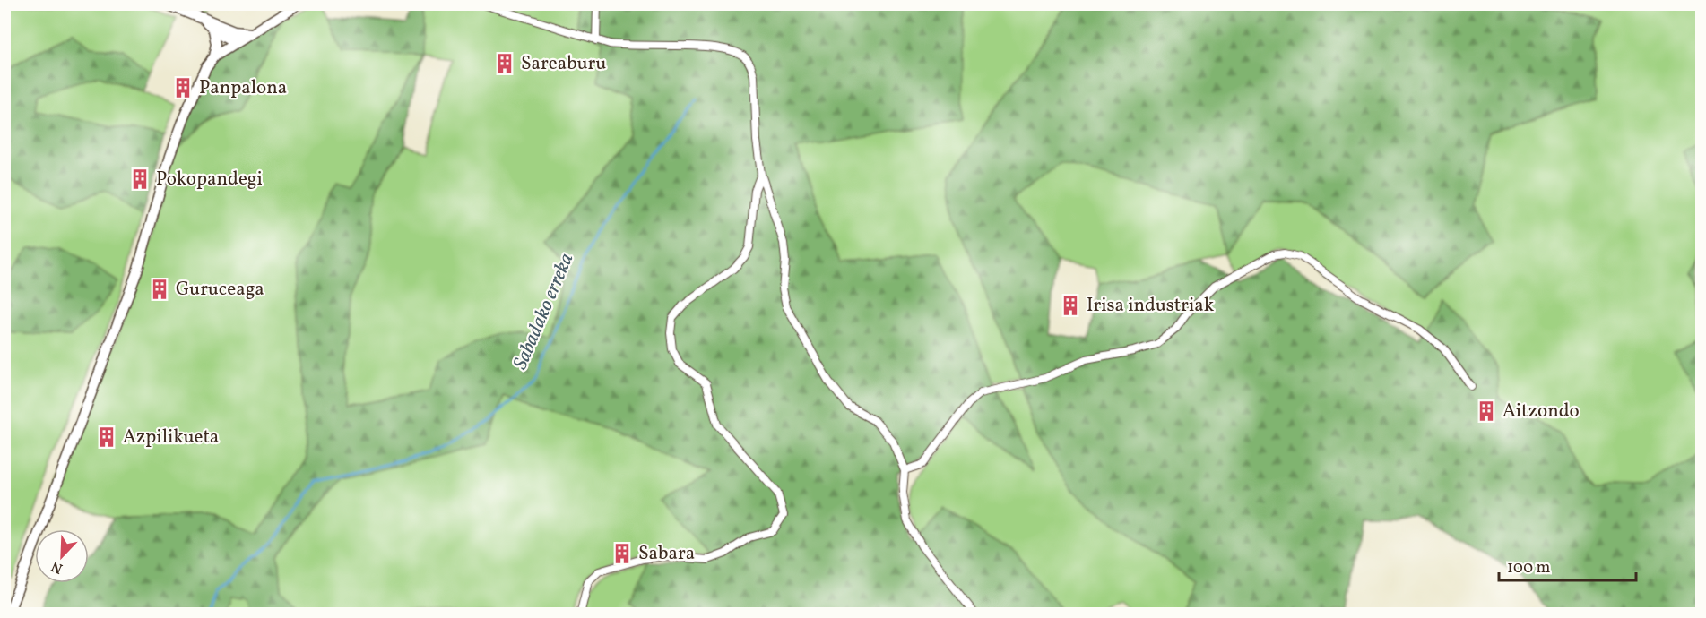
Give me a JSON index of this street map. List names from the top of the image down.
{
  "water": ["Sabadako erreka"],
  "places": {
    "building": [
      "Sareaburu",
      "Panpalona",
      "Pokopandegi",
      "Guruceaga",
      "Irisa industriak",
      "Aitzondo",
      "Azpilikueta",
      "Sabara"
    ]
  },
  "scale_bar": "100 m",
  "north": "bottom left"
}
